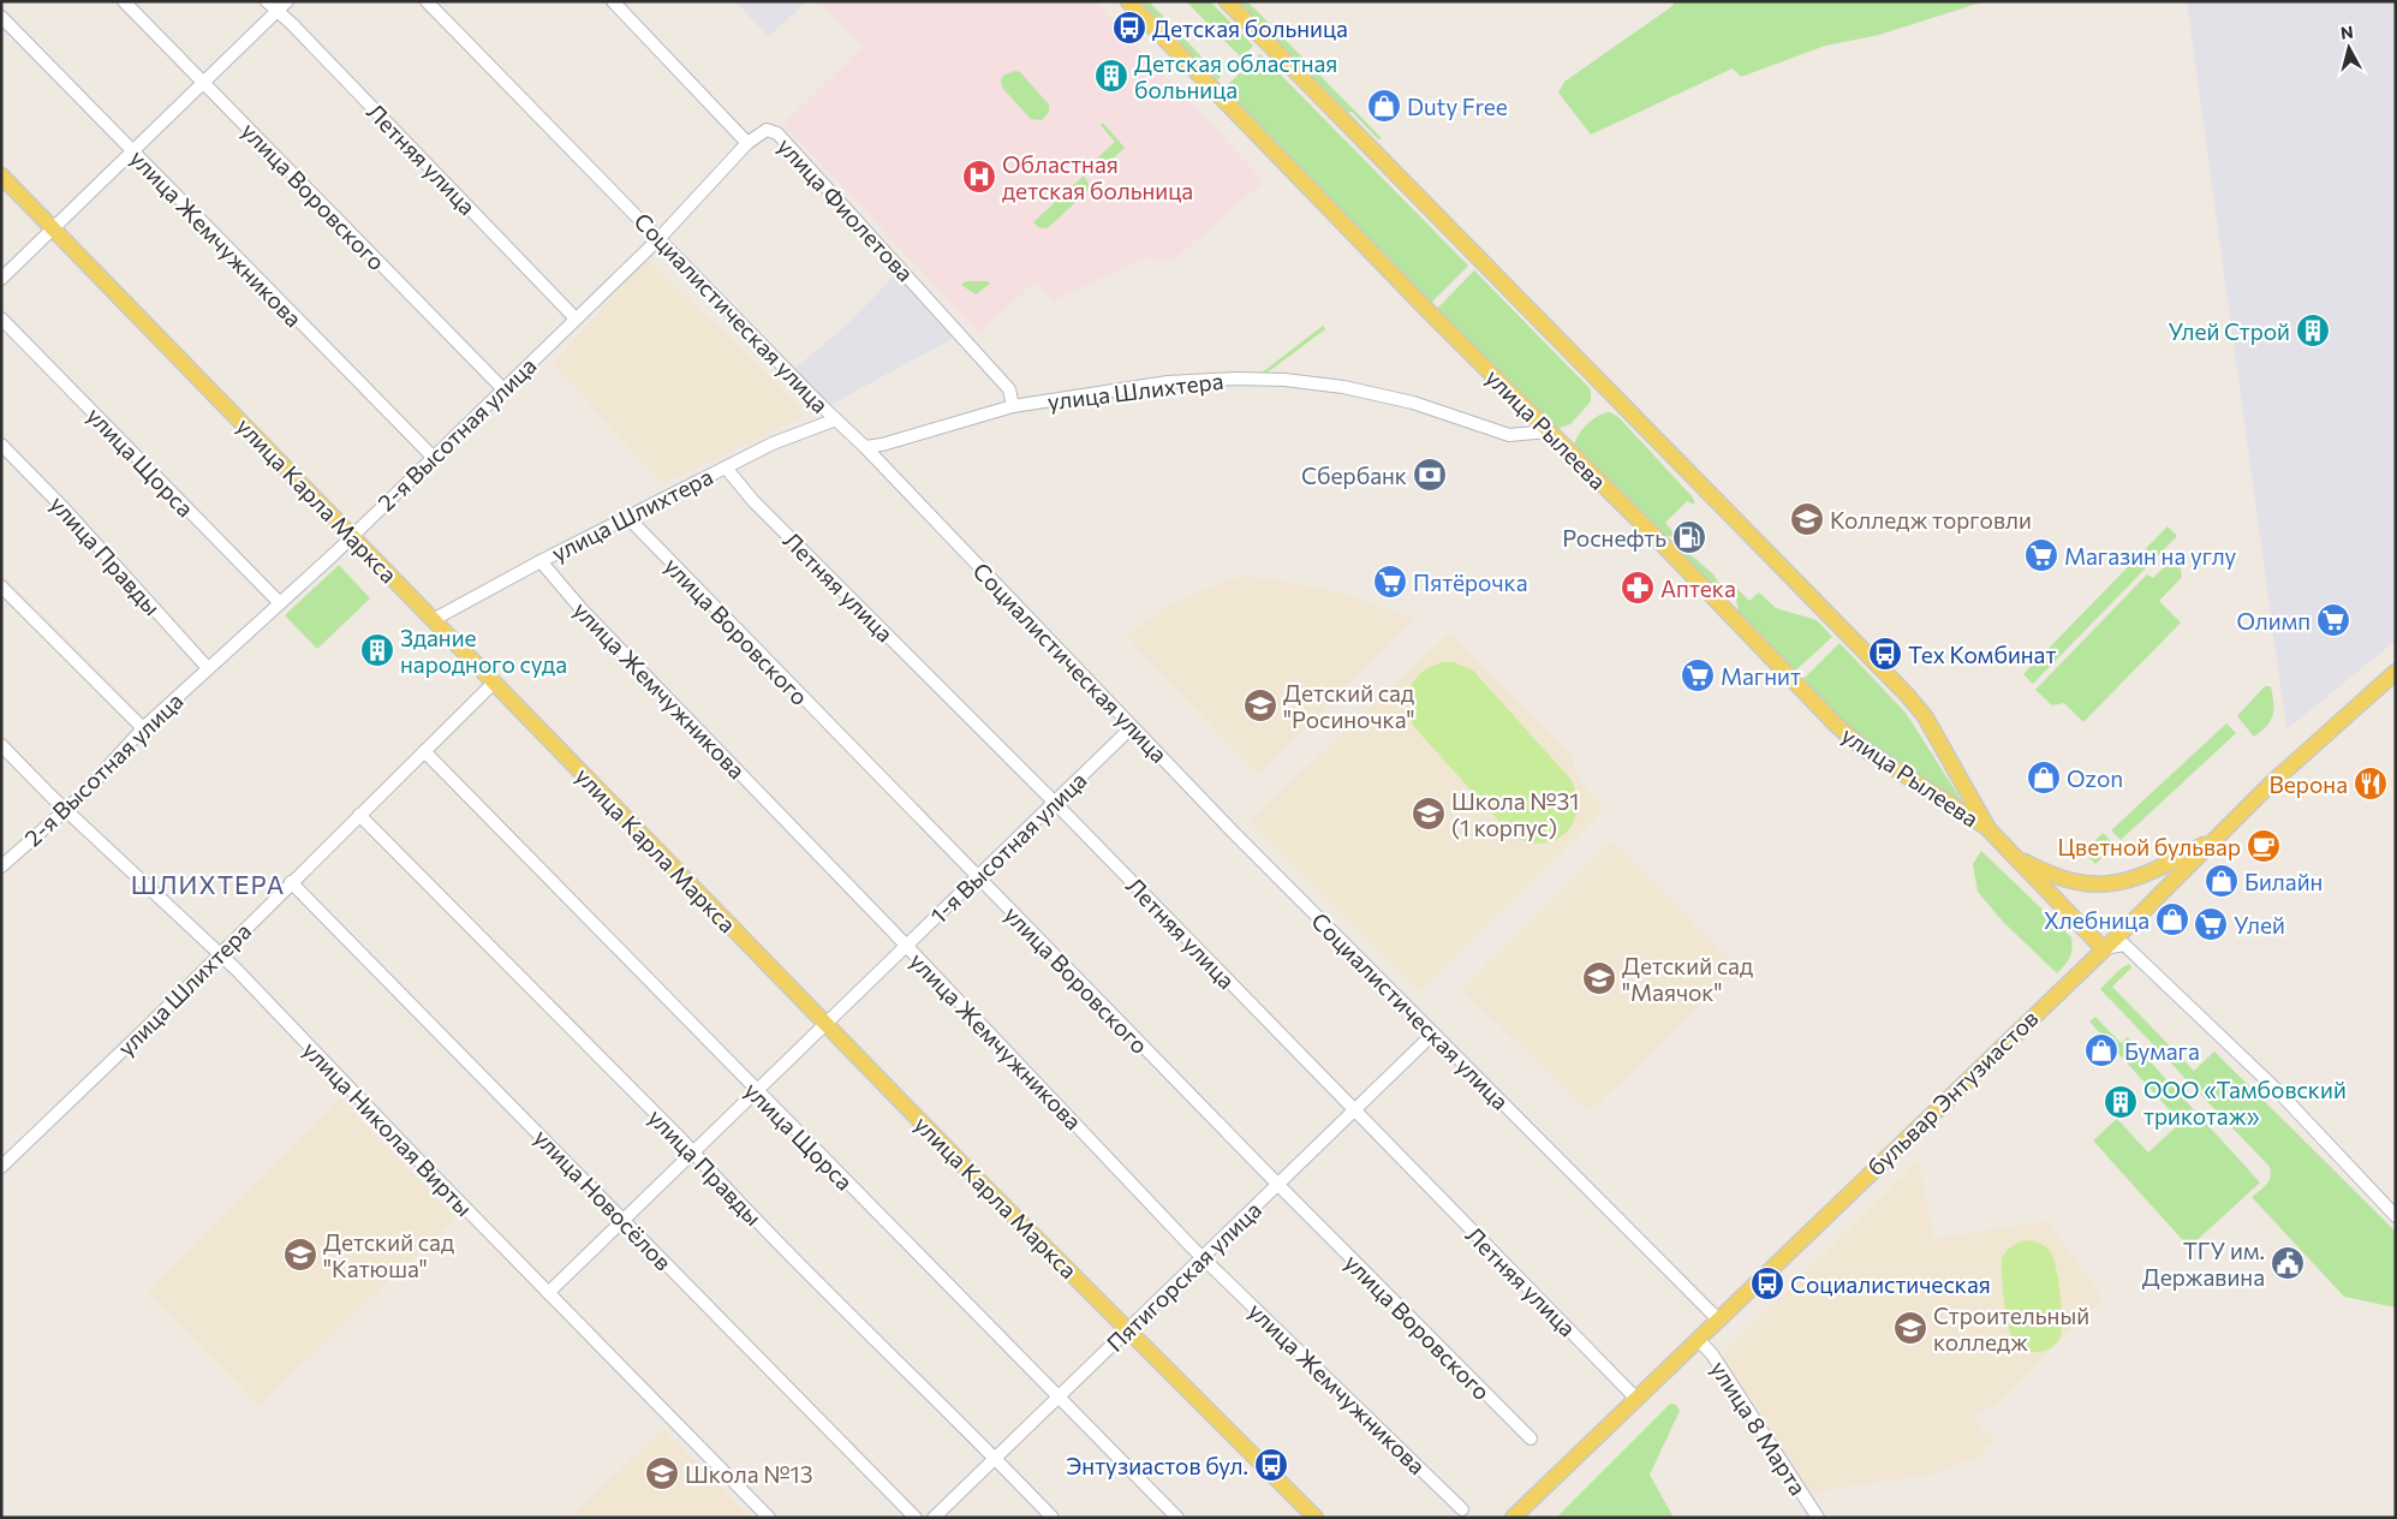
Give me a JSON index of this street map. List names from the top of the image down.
{
  "streets": {
    "main road": ["улица Рылеева", "улица Карла Маркса", "бульвар Энтузиастов"],
    "street": [
      "Летняя улица",
      "улица Воровского",
      "улица Фиолетова",
      "улица Жемчужникова",
      "Социалистическая улица",
      "улица Шлихтера",
      "2-я Высотная улица",
      "улица Щорса",
      "улица Правды",
      "1-я Высотная улица",
      "улица Николая Вирты",
      "улица Новосёлов",
      "Пятигорская улица",
      "улица 8 Марта"
    ]
  },
  "crossings": [
    ["Летняя улица", "улица Шлихтера"],
    ["Летняя улица", "2-я Высотная улица"],
    ["Летняя улица", "1-я Высотная улица"],
    ["Летняя улица", "бульвар Энтузиастов"],
    ["Летняя улица", "Пятигорская улица"],
    ["улица Воровского", "улица Шлихтера"],
    ["улица Воровского", "2-я Высотная улица"],
    ["улица Воровского", "1-я Высотная улица"],
    ["улица Воровского", "Пятигорская улица"],
    ["улица Фиолетова", "улица Шлихтера"],
    ["улица Фиолетова", "2-я Высотная улица"],
    ["улица Жемчужникова", "улица Шлихтера"],
    ["улица Жемчужникова", "2-я Высотная улица"],
    ["улица Жемчужникова", "1-я Высотная улица"],
    ["улица Жемчужникова", "Пятигорская улица"],
    ["Социалистическая улица", "улица Шлихтера"],
    ["Социалистическая улица", "2-я Высотная улица"],
    ["Социалистическая улица", "1-я Высотная улица"],
    ["Социалистическая улица", "бульвар Энтузиастов"],
    ["Социалистическая улица", "Пятигорская улица"],
    ["улица Шлихтера", "улица Рылеева"],
    ["улица Шлихтера", "улица Щорса"],
    ["улица Шлихтера", "улица Карла Маркса"],
    ["улица Шлихтера", "улица Правды"],
    ["улица Шлихтера", "улица Николая Вирты"],
    ["улица Шлихтера", "улица Новосёлов"],
    ["улица Рылеева", "бульвар Энтузиастов"],
    ["2-я Высотная улица", "улица Щорса"],
    ["2-я Высотная улица", "улица Карла Маркса"],
    ["2-я Высотная улица", "улица Правды"],
    ["2-я Высотная улица", "улица Николая Вирты"],
    ["улица Щорса", "1-я Высотная улица"],
    ["улица Щорса", "Пятигорская улица"],
    ["улица Карла Маркса", "1-я Высотная улица"],
    ["улица Карла Маркса", "Пятигорская улица"],
    ["улица Правды", "1-я Высотная улица"],
    ["улица Правды", "Пятигорская улица"],
    ["1-я Высотная улица", "улица Николая Вирты"],
    ["1-я Высотная улица", "улица Новосёлов"],
    ["бульвар Энтузиастов", "улица 8 Марта"]
  ],
  "districts": ["ШЛИХТЕРА"],
  "places": {
    "bus stop": [
      "Детская больница",
      "Тех Комбинат",
      "Социалистическая",
      "Энтузиастов бул."
    ],
    "building": [
      "Детская областная больница",
      "Улей Строй",
      "Здание народного суда",
      "ООО «Тамбовский трикотаж»"
    ],
    "shop": [
      "Duty Free",
      "Ozon",
      "Билайн",
      "Хлебница",
      "Бумага"
    ],
    "hospital": ["Областная детская больница"],
    "bank": ["Сбербанк"],
    "school or university": [
      "Колледж торговли",
      "Детский сад \"Росиночка\"",
      "Школа №31 (1 корпус)",
      "Детский сад \"Маячок\"",
      "Детский сад \"Катюша\"",
      "Строительный колледж",
      "Школа №13"
    ],
    "fuel station": ["Роснефть"],
    "supermarket": [
      "Магазин на углу",
      "Пятёрочка",
      "Олимп",
      "Магнит",
      "Улей"
    ],
    "pharmacy": ["Аптека"],
    "restaurant": ["Верона"],
    "cafe": ["Цветной бульвар"],
    "public building": ["ТГУ им. Державина"]
  },
  "north": "top"
}
